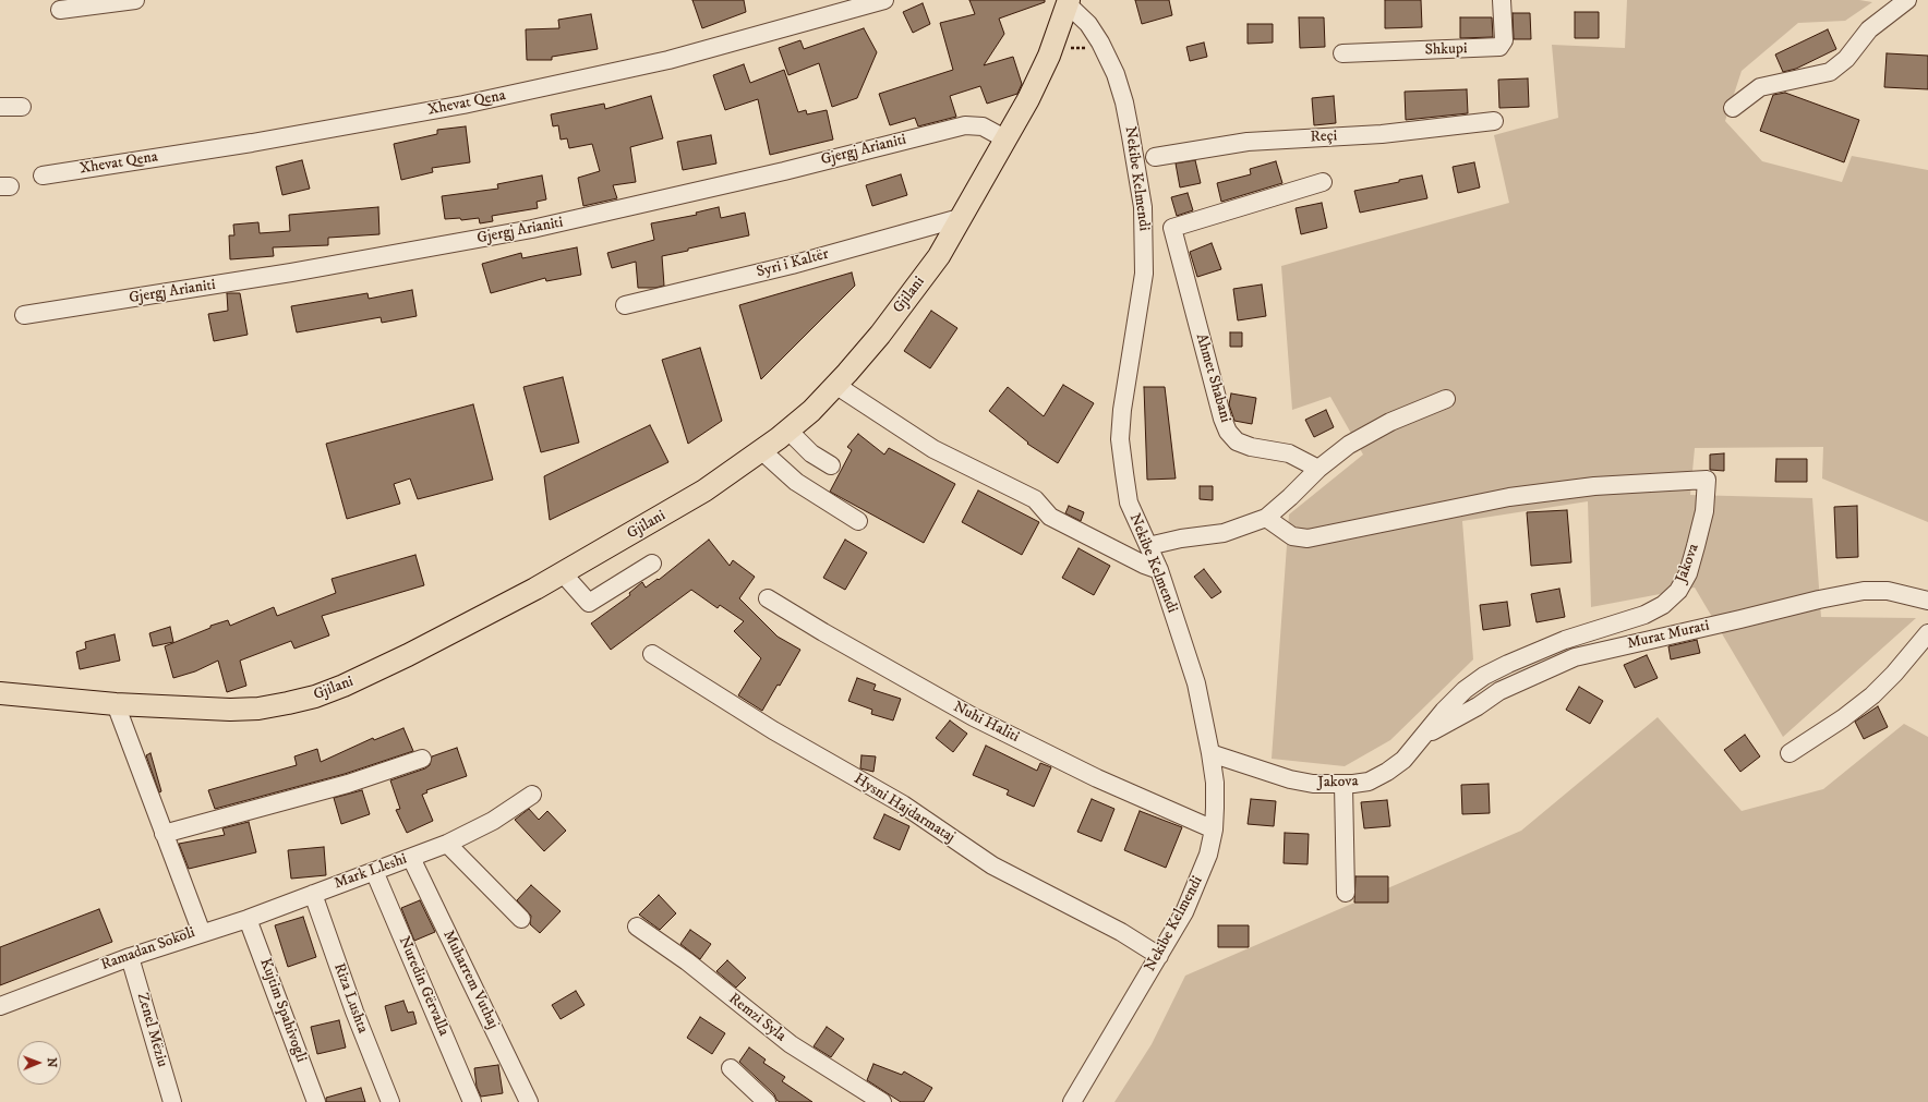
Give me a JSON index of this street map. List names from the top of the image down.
{
  "streets": {
    "main road": ["Gjilani"],
    "street": [
      "Shkupi",
      "Xhevat Qena",
      "Reçi",
      "Gjergj Arianiti",
      "Nekibe Kelmendi",
      "Syri i Kaltër",
      "Ahmet Shabani",
      "Jakova",
      "Murat Murati",
      "Nuhi Haliti",
      "Hysni Hajdarmataj",
      "Mark Lleshi",
      "Ramadan Sokoli",
      "Muharrem Vuthaj",
      "Nuredin Gërvalla",
      "Riza Lushta",
      "Kujtim Spahivogli",
      "Remzi Syla",
      "Zenel Mëziu"
    ]
  },
  "crossings": [
    ["Gjergj Arianiti", "Gjilani"],
    ["Nekibe Kelmendi", "Gjilani"],
    ["Nekibe Kelmendi", "Jakova"],
    ["Nekibe Kelmendi", "Nuhi Haliti"],
    ["Nekibe Kelmendi", "Hysni Hajdarmataj"],
    ["Syri i Kaltër", "Gjilani"],
    ["Gjilani", "Ramadan Sokoli"],
    ["Jakova", "Murat Murati"],
    ["Mark Lleshi", "Ramadan Sokoli"],
    ["Mark Lleshi", "Muharrem Vuthaj"],
    ["Mark Lleshi", "Nuredin Gërvalla"],
    ["Mark Lleshi", "Riza Lushta"],
    ["Mark Lleshi", "Kujtim Spahivogli"],
    ["Ramadan Sokoli", "Zenel Mëziu"]
  ],
  "north": "right"
}
